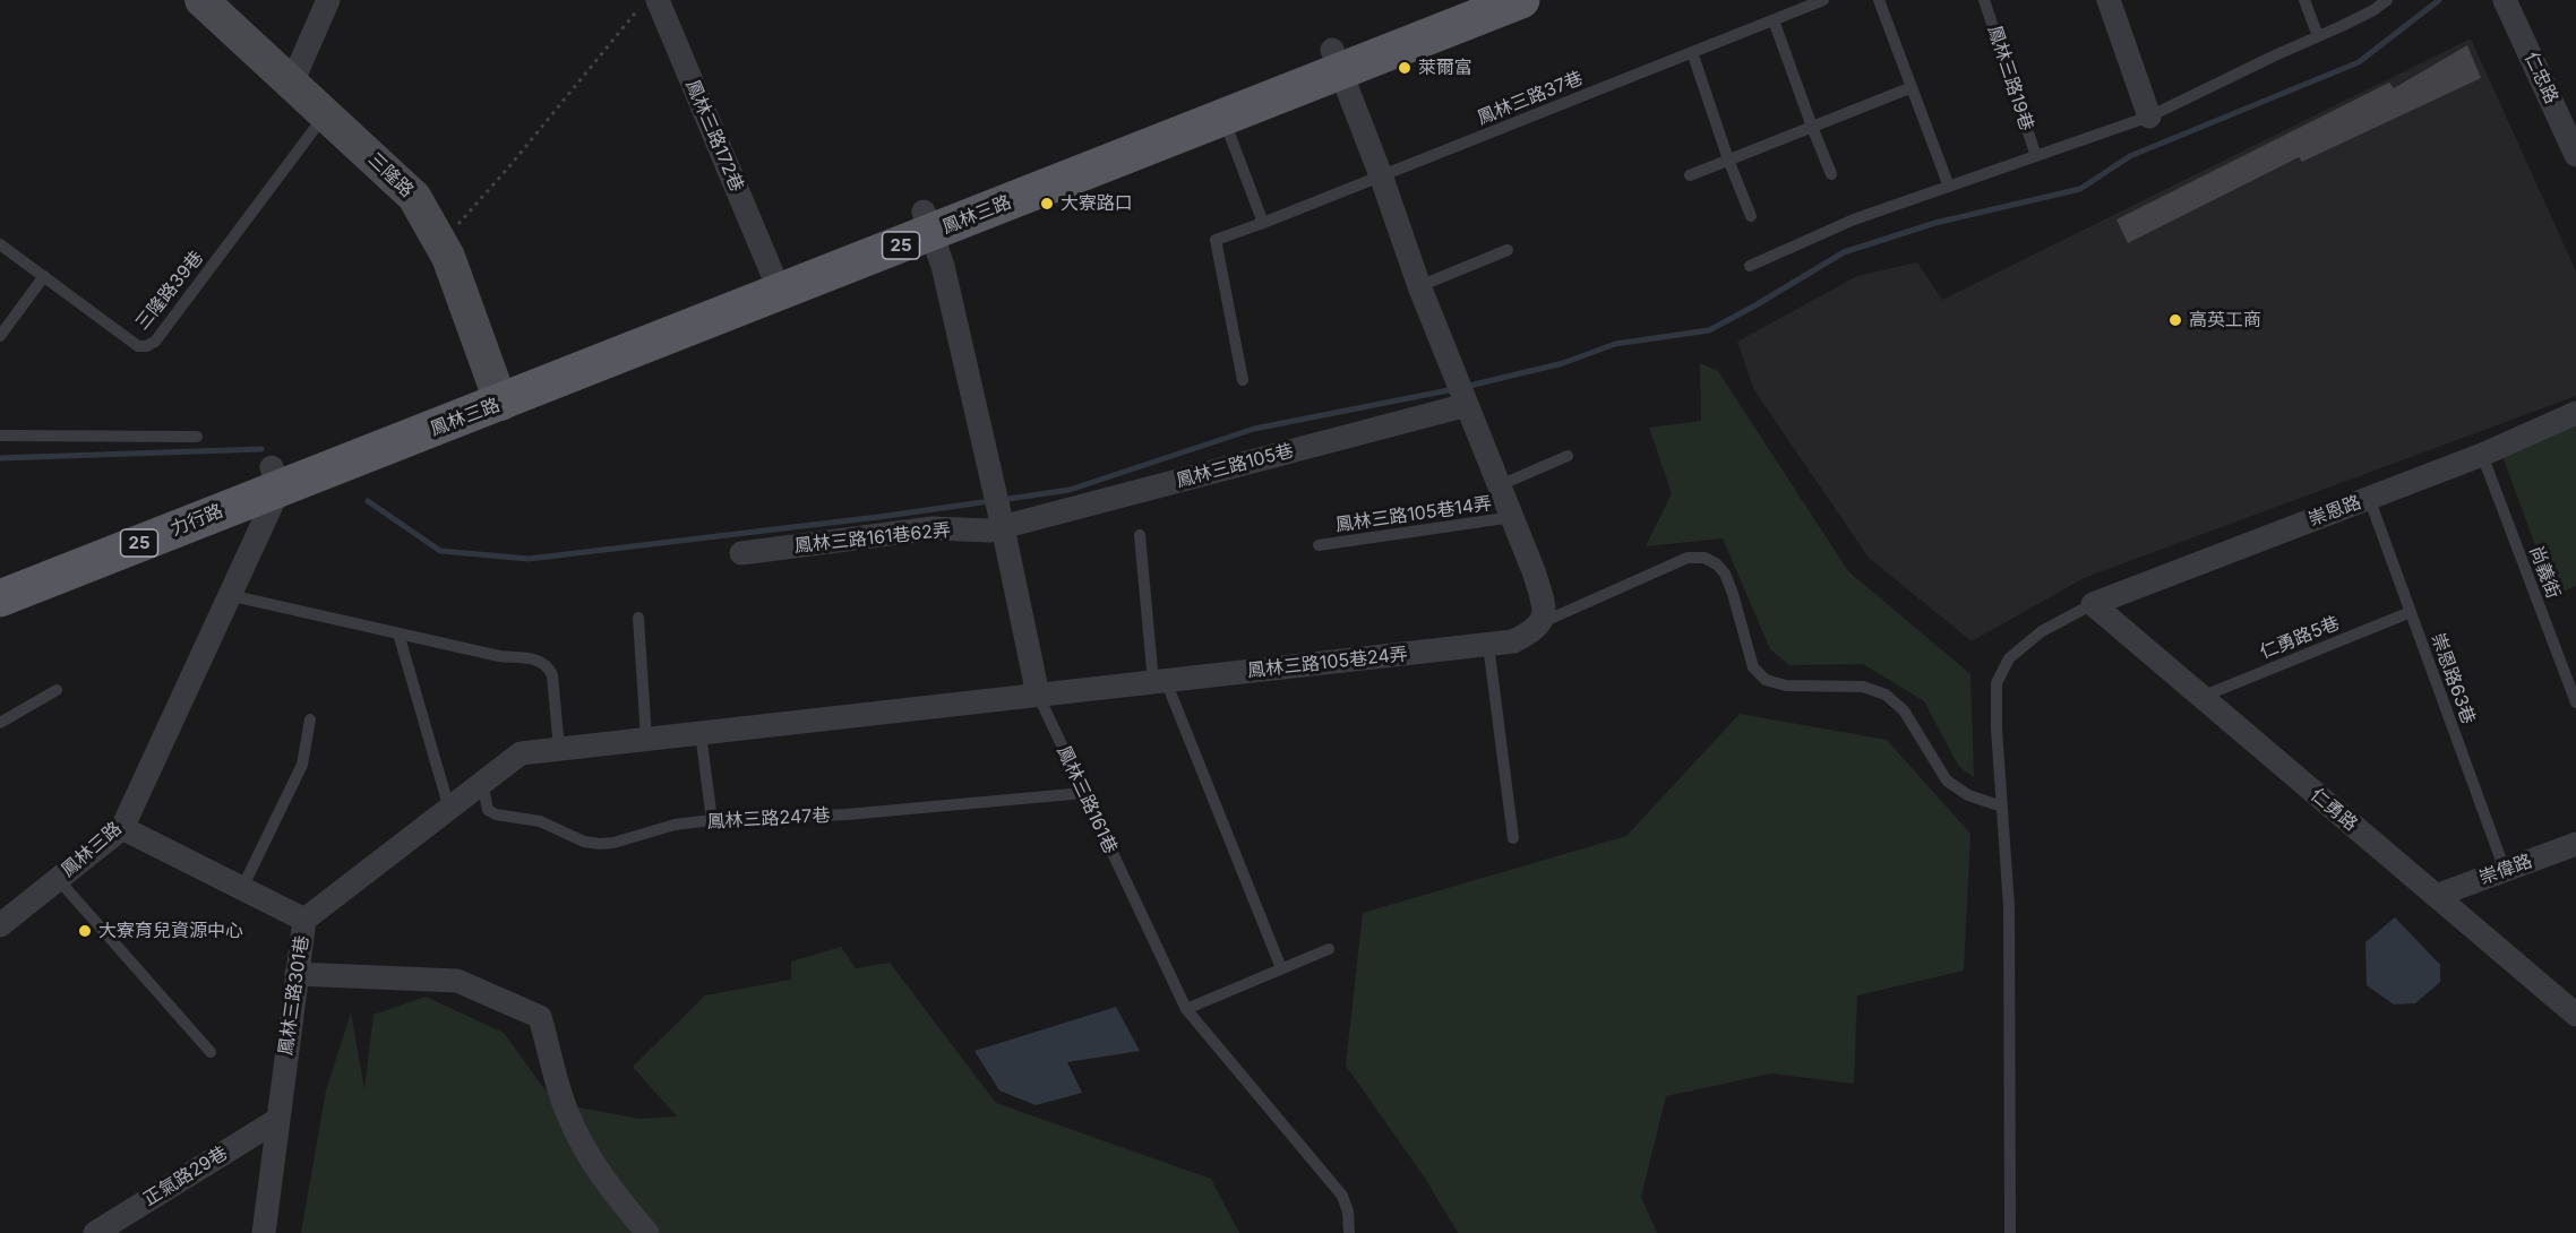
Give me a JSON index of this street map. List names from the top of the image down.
{
  "streets": {
    "main road": ["鳳林三路", "25", "力行路"],
    "street": [
      "仁忠路",
      "鳳林三路172巷",
      "三隆路",
      "鳳林三路105巷",
      "崇恩路",
      "鳳林三路161巷62弄",
      "鳳林三路105巷24弄",
      "仁勇路",
      "崇偉路",
      "鳳林三路301巷",
      "正氣路29巷"
    ],
    "lane": [
      "鳳林三路19巷",
      "鳳林三路37巷",
      "三隆路39巷",
      "鳳林三路105巷14弄",
      "尚義街",
      "仁勇路5巷",
      "崇恩路63巷",
      "鳳林三路161巷",
      "鳳林三路247巷"
    ]
  },
  "crossings": [
    ["鳳林三路172巷", "鳳林三路"],
    ["三隆路", "鳳林三路"],
    ["三隆路", "三隆路39巷"],
    ["鳳林三路", "力行路"],
    ["鳳林三路", "鳳林三路301巷"],
    ["鳳林三路105巷", "鳳林三路161巷62弄"],
    ["崇恩路", "尚義街"],
    ["崇恩路", "崇恩路63巷"],
    ["崇恩路", "仁勇路"],
    ["仁勇路5巷", "崇恩路63巷"],
    ["仁勇路5巷", "仁勇路"],
    ["崇恩路63巷", "崇偉路"],
    ["鳳林三路161巷", "鳳林三路247巷"],
    ["仁勇路", "崇偉路"],
    ["鳳林三路301巷", "正氣路29巷"]
  ],
  "places": [
    "萊爾富",
    "大寮路口",
    "高英工商",
    "大寮育兒資源中心"
  ]
}
